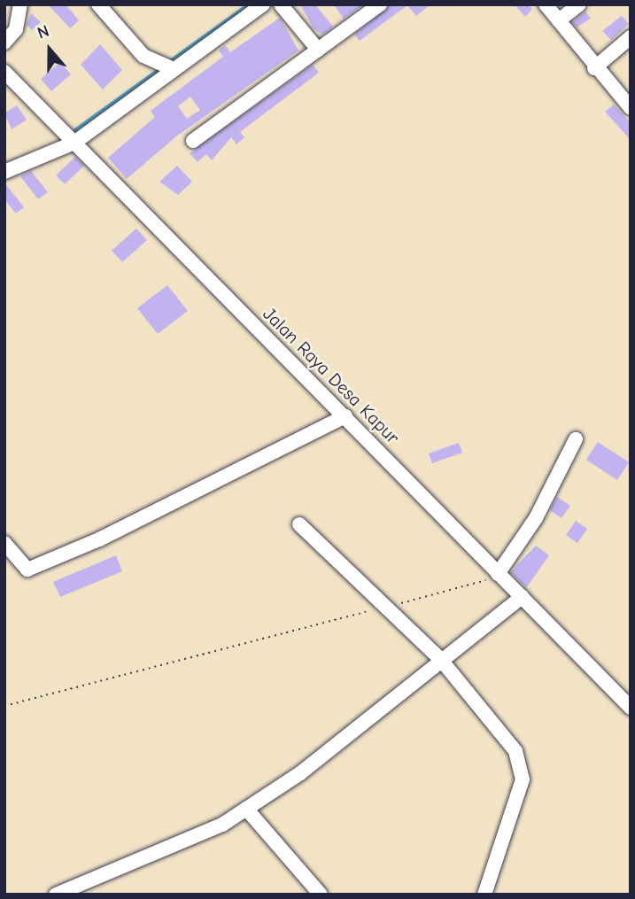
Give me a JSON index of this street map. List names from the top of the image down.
{
  "streets": {
    "street": ["Jalan Raya Desa Kapur"]
  },
  "north": "top"
}
